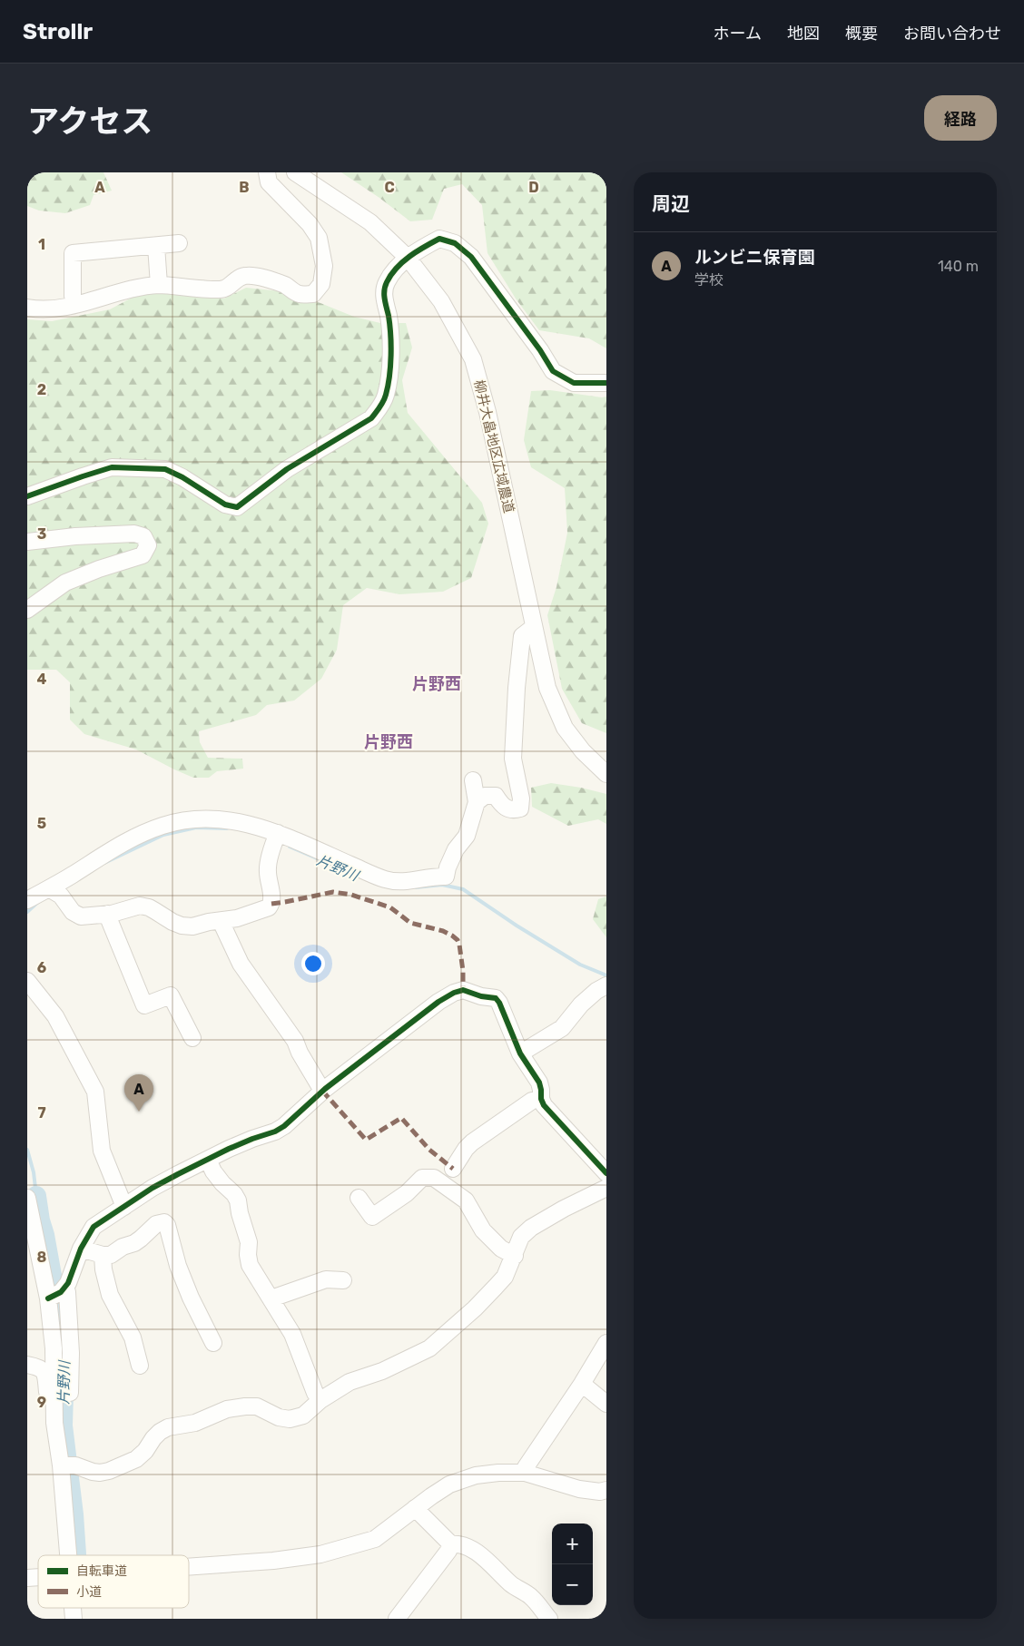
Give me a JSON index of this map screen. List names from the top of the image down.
{
  "streets": {
    "street": ["柳井大畠地区広域農道"]
  },
  "districts": ["片野西", "片野西"],
  "water": ["片野川"],
  "legend": ["自転車道", "小道"],
  "page": {
    "header": "Strollr",
    "nav": [
      "ホーム",
      "地図",
      "概要",
      "お問い合わせ"
    ],
    "title": "アクセス",
    "buttons": "経路",
    "heading": "周辺",
    "list": [
      {
        "mark": "A",
        "name": "ルンビニ保育園",
        "note": "学校",
        "value": "140 m"
      }
    ],
    "pins": "A",
    "map_buttons": ["+", "−"]
  },
  "grid": {
    "columns": [
      "A",
      "B",
      "C",
      "D"
    ],
    "rows": [
      "1",
      "2",
      "3",
      "4",
      "5",
      "6",
      "7",
      "8",
      "9"
    ]
  }
}
